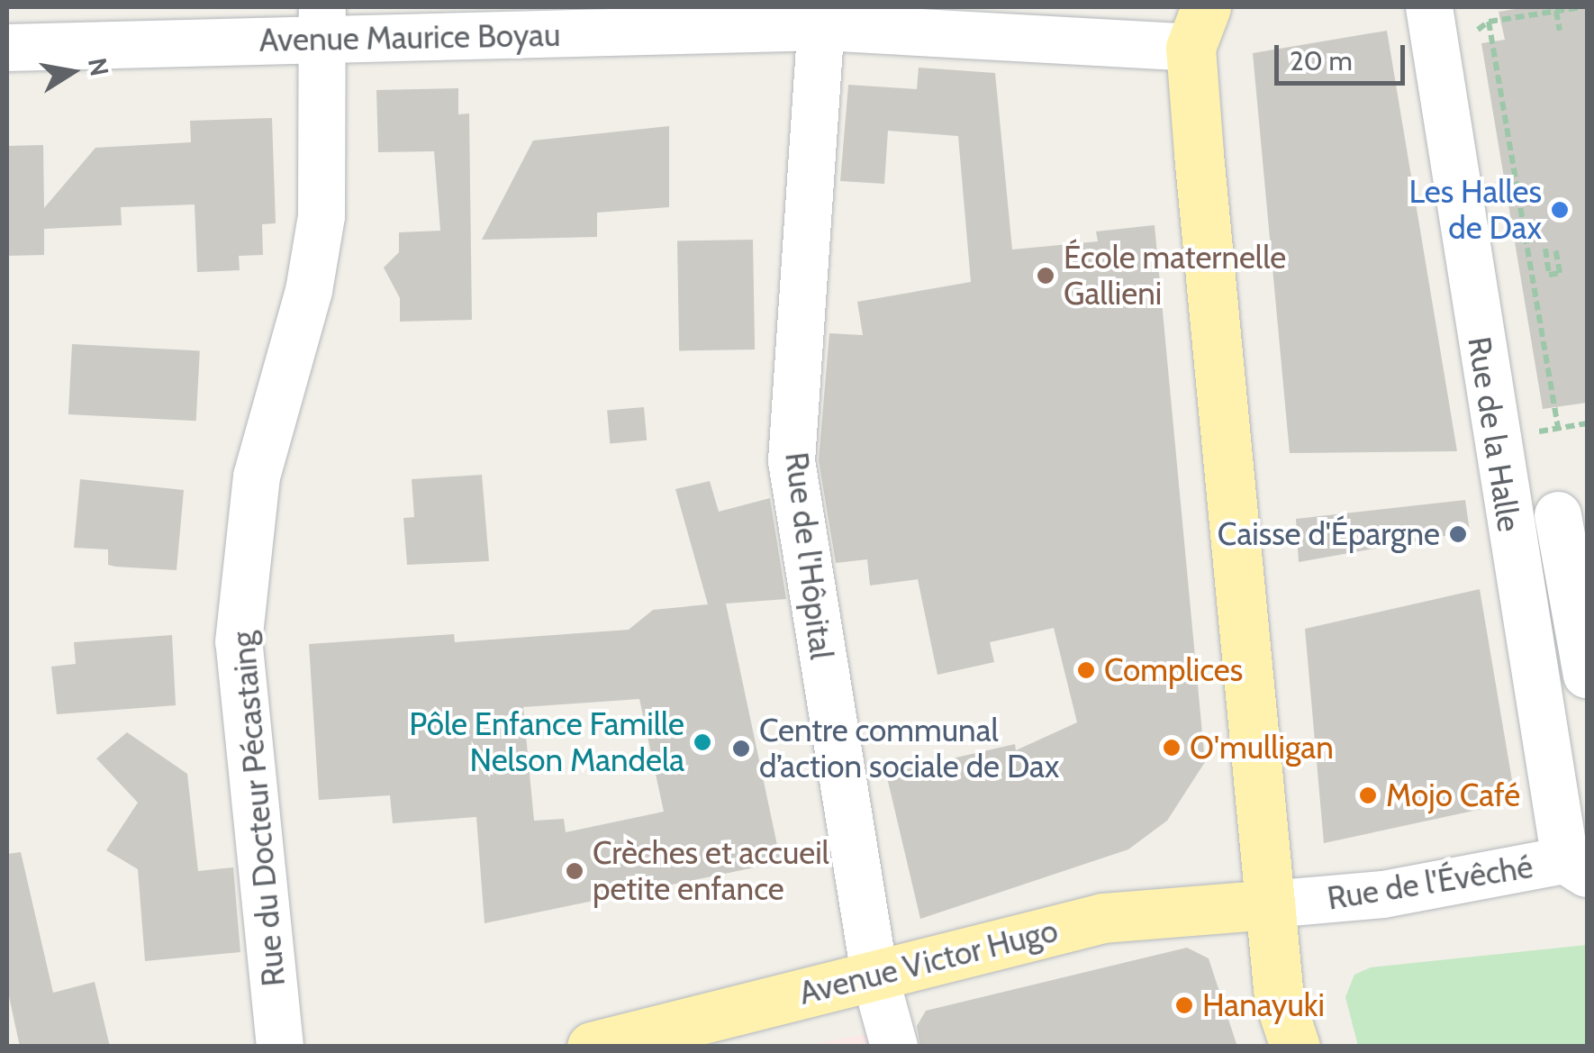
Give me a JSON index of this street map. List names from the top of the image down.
{
  "streets": {
    "main road": ["Avenue Victor Hugo"],
    "street": [
      "Avenue Maurice Boyau",
      "Rue de la Halle",
      "Rue de l'Hôpital",
      "Rue du Docteur Pécastaing",
      "Rue de l'Évêché"
    ]
  },
  "crossings": [
    ["Avenue Maurice Boyau", "Rue de l'Hôpital"],
    ["Avenue Maurice Boyau", "Rue du Docteur Pécastaing"],
    ["Rue de la Halle", "Rue de l'Évêché"],
    ["Rue de l'Hôpital", "Avenue Victor Hugo"],
    ["Rue de l'Évêché", "Avenue Victor Hugo"]
  ],
  "places": [
    "Les Halles de Dax",
    "École maternelle Gallieni",
    "Caisse d'Épargne",
    "Complices",
    "Pôle Enfance Famille Nelson Mandela",
    "O'mulligan",
    "Centre communal d’action sociale de Dax",
    "Mojo Café",
    "Crèches et accueil petite enfance",
    "Hanayuki"
  ],
  "scale_bar": "20 m",
  "north": "right"
}
